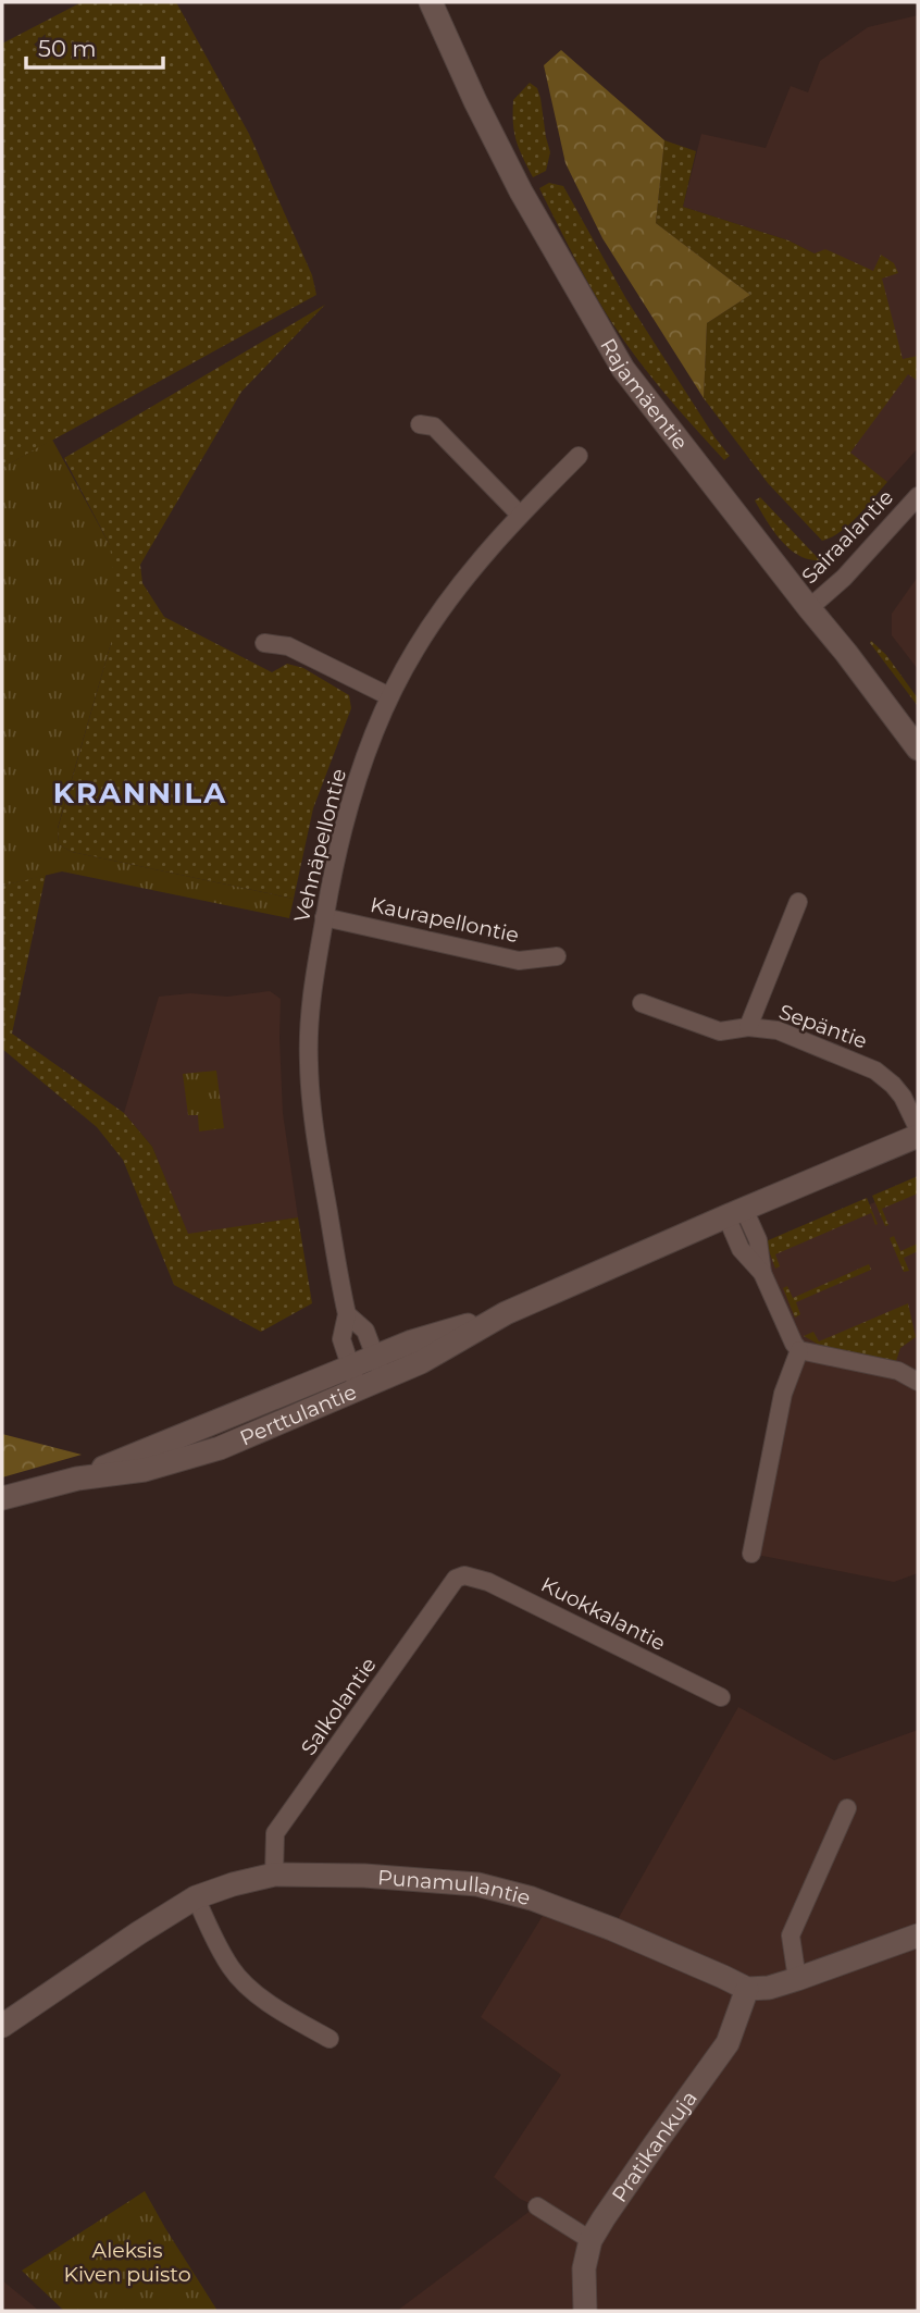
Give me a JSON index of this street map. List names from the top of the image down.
{
  "streets": {
    "street": [
      "Rajamäentie",
      "Sairaalantie",
      "Vehnäpellontie",
      "Kaurapellontie",
      "Sepäntie",
      "Perttulantie",
      "Kuokkalantie",
      "Salkolantie",
      "Punamullantie",
      "Pratikankuja"
    ]
  },
  "crossings": [
    ["Rajamäentie", "Sairaalantie"],
    ["Vehnäpellontie", "Kaurapellontie"],
    ["Vehnäpellontie", "Perttulantie"],
    ["Kuokkalantie", "Salkolantie"],
    ["Salkolantie", "Punamullantie"],
    ["Punamullantie", "Pratikankuja"]
  ],
  "districts": ["KRANNILA"],
  "parks": ["Aleksis Kiven puisto"],
  "scale_bar": "50 m"
}
